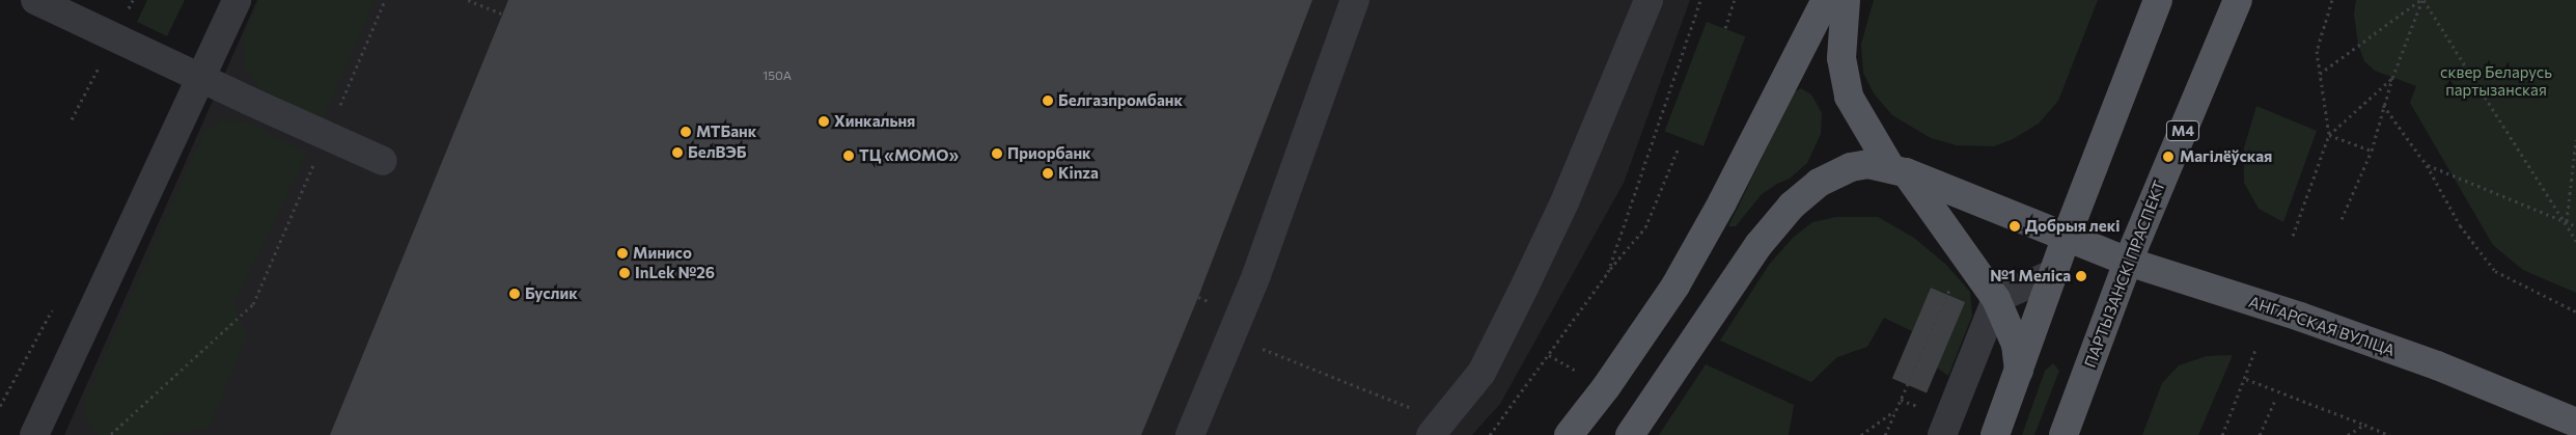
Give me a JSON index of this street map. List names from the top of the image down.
{
  "streets": {
    "main road": ["М4", "ПАРТЫЗАНСКІ ПРАСПЕКТ", "АНГАРСКАЯ ВУЛІЦА"]
  },
  "crossings": [
    ["ПАРТЫЗАНСКІ ПРАСПЕКТ", "АНГАРСКАЯ ВУЛІЦА"]
  ],
  "parks": ["сквер Беларусь партызанская"],
  "places": [
    "Белгазпромбанк",
    "Хинкальня",
    "МТБанк",
    "БелВЭБ",
    "Приорбанк",
    "ТЦ «МОМО»",
    "Магілёўская",
    "Kinza",
    "Добрыя лекі",
    "Минисо",
    "InLek №26",
    "№1 Меліса",
    "Буслик"
  ],
  "house_numbers": ["150А"]
}
